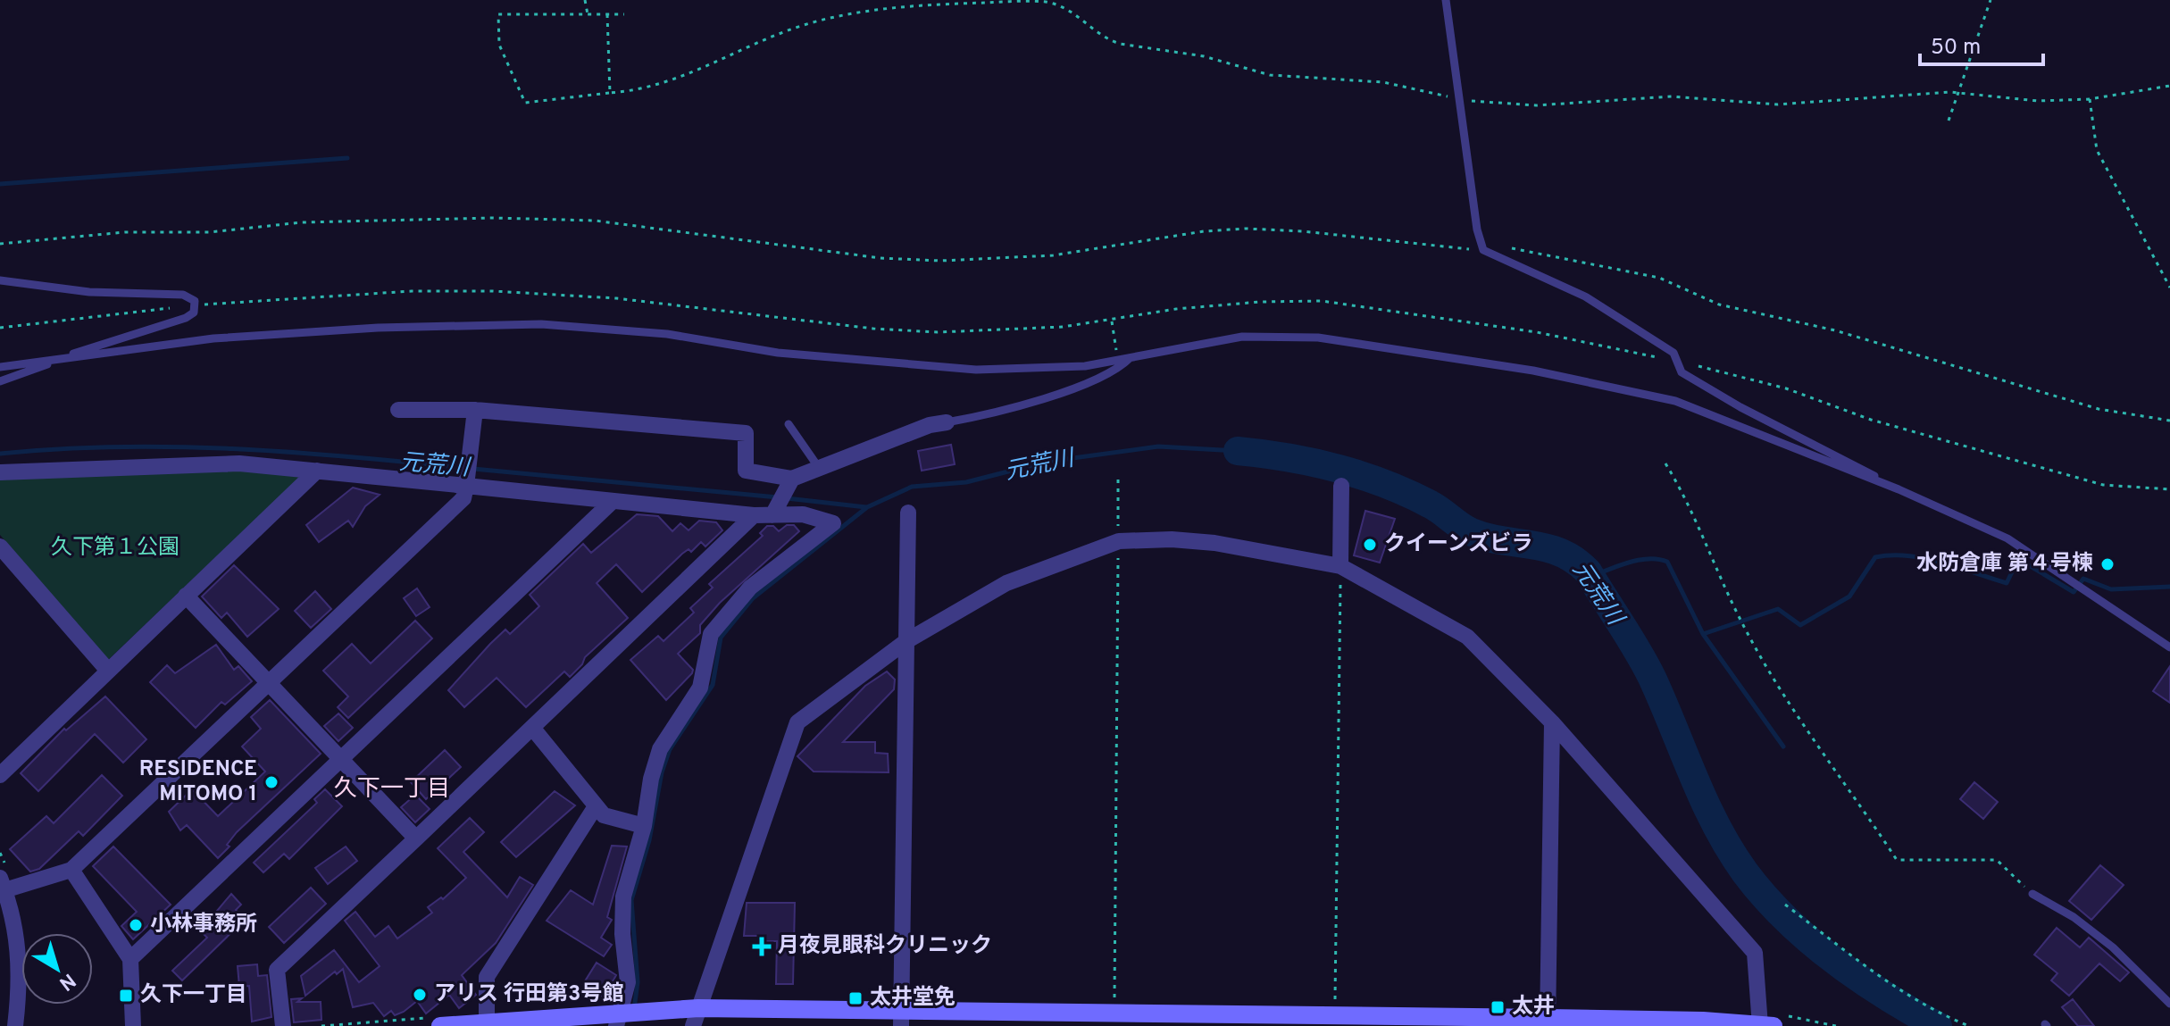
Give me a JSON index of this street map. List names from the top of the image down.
{
  "districts": ["久下一丁目"],
  "water": ["元荒川"],
  "parks": ["久下第１公園"],
  "places": {
    "other": [
      "クイーンズビラ",
      "水防倉庫 第４号楝",
      "RESIDENCE MITOMO 1",
      "小林事務所",
      "アリス 行田第3号館"
    ],
    "health": ["月夜見眼科クリニック"],
    "transit": ["久下一丁目", "太井堂免", "太井"]
  },
  "scale_bar": "50 m",
  "north": "bottom right"
}
